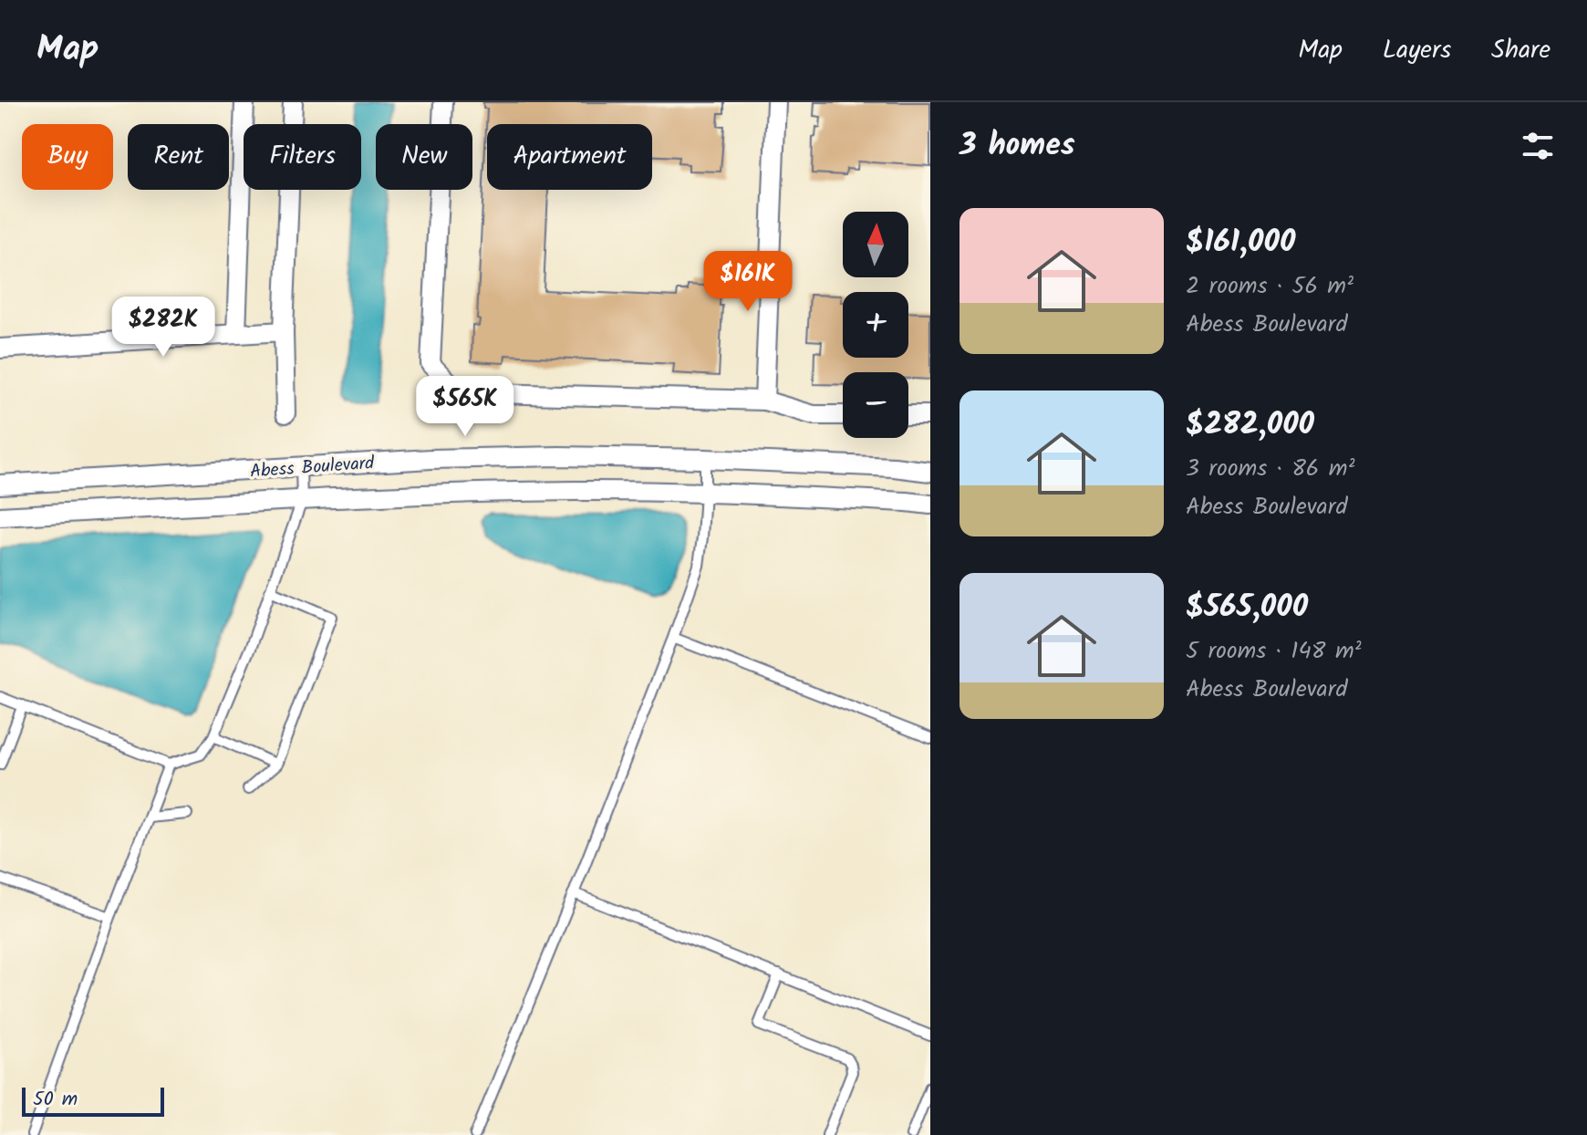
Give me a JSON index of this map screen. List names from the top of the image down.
{
  "streets": {
    "street": ["Abess Boulevard"]
  },
  "scale_bar": "50 m",
  "north": "top",
  "page": {
    "header": "Map",
    "nav": ["Map", "Layers", "Share"],
    "heading": "3 homes",
    "chip": [
      "Buy",
      "Rent",
      "Filters",
      "New",
      "Apartment"
    ],
    "list": [
      {
        "name": "$161,000",
        "note": "2 rooms · 56 m² · Abess Boulevard"
      },
      {
        "name": "$282,000",
        "note": "3 rooms · 86 m² · Abess Boulevard"
      },
      {
        "name": "$565,000",
        "note": "5 rooms · 148 m² · Abess Boulevard"
      }
    ],
    "map_buttons": ["+", "−"],
    "price": ["$161K", "$282K", "$565K"],
    "scale": "50 m"
  }
}
